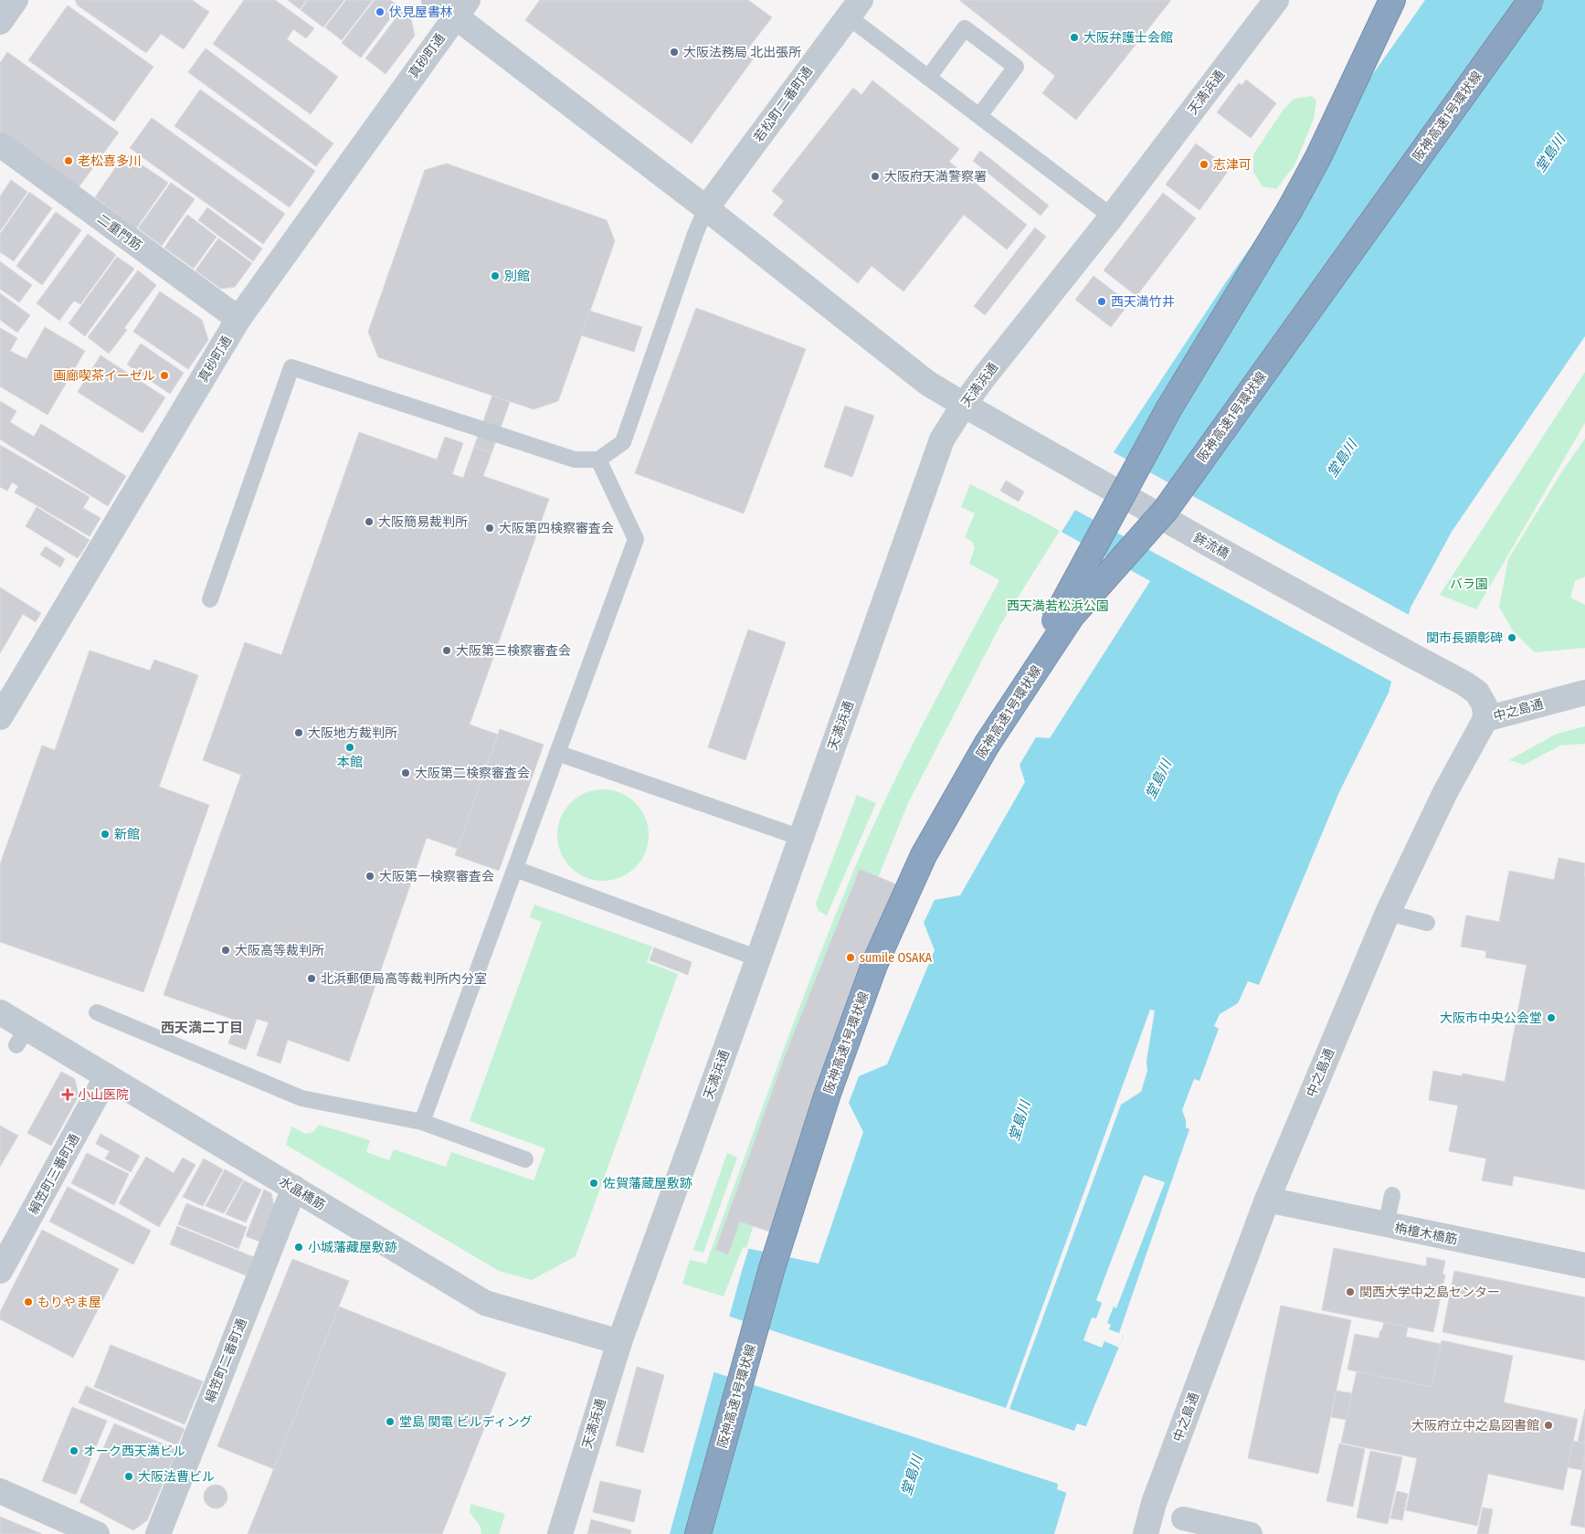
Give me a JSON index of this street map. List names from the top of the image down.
{
  "streets": {
    "highway": ["阪神高速1号環状線"],
    "street": [
      "真砂町通",
      "天満浜通",
      "若松町二番町通",
      "二重門筋",
      "鉾流橋",
      "中之島通",
      "絹笠町三番町通",
      "水晶橋筋",
      "栴檀木橋筋",
      "絹笠町二番町通"
    ]
  },
  "crossings": [
    ["真砂町通", "二重門筋"],
    ["真砂町通", "鉾流橋"],
    ["天満浜通", "鉾流橋"],
    ["天満浜通", "水晶橋筋"],
    ["若松町二番町通", "鉾流橋"],
    ["鉾流橋", "中之島通"],
    ["中之島通", "栴檀木橋筋"],
    ["絹笠町三番町通", "水晶橋筋"],
    ["水晶橋筋", "絹笠町二番町通"]
  ],
  "districts": ["西天満二丁目"],
  "water": ["堂島川"],
  "parks": ["バラ園", "西天満若松浜公園"],
  "places": {
    "other": [
      "伏見屋書林",
      "大阪弁護士会館",
      "大阪法務局 北出張所",
      "老松喜多川",
      "志津可",
      "大阪府天満警察署",
      "別館",
      "西天満竹井",
      "画廊喫茶イーゼル",
      "大阪簡易裁判所",
      "大阪第四検察審査会",
      "関市長顕彰碑",
      "大阪第三検察審査会",
      "大阪地方裁判所",
      "本館",
      "大阪第二検察審査会",
      "新館",
      "大阪第一検察審査会",
      "大阪高等裁判所",
      "sumile OSAKA",
      "北浜郵便局高等裁判所内分室",
      "大阪市中央公会堂",
      "佐賀藩蔵屋敷跡",
      "小城藩藏屋敷跡",
      "関西大学中之島センター",
      "もりやま屋",
      "堂島 関電 ビルディング",
      "大阪府立中之島図書館",
      "オーク西天満ビル",
      "大阪法曹ビル"
    ],
    "health": ["小山医院"]
  }
}
